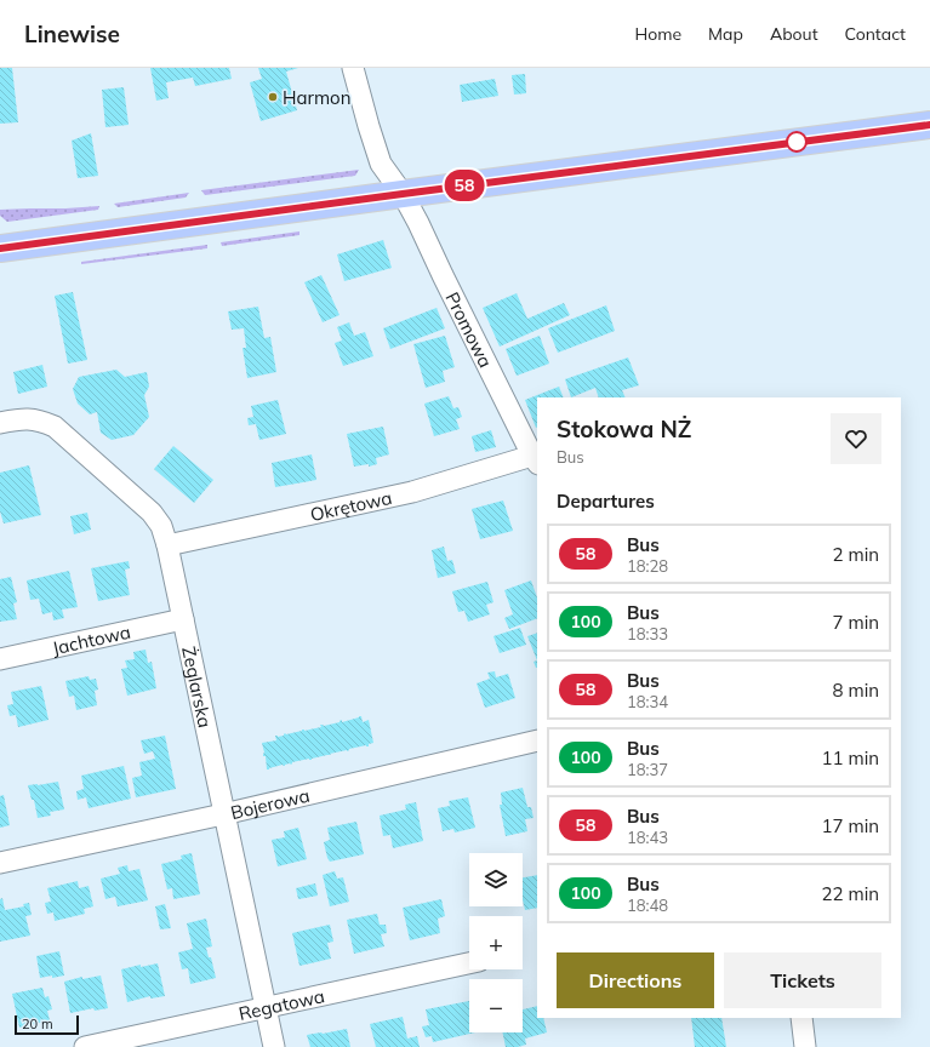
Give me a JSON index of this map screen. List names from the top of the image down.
{
  "streets": {
    "street": [
      "Promowa",
      "Okrętowa",
      "Jachtowa",
      "Żeglarska",
      "Bojerowa",
      "Regatowa"
    ]
  },
  "crossings": [
    ["Promowa", "Okrętowa"],
    ["Okrętowa", "Żeglarska"],
    ["Jachtowa", "Żeglarska"],
    ["Żeglarska", "Bojerowa"],
    ["Żeglarska", "Regatowa"]
  ],
  "places": ["Harmon"],
  "lines": ["bus line 58"],
  "scale_bar": "20 m",
  "page": {
    "header": "Linewise",
    "nav": [
      "Home",
      "Map",
      "About",
      "Contact"
    ],
    "on_map": "58",
    "heading": [
      ["Stokowa NŻ", "Bus"],
      "Departures"
    ],
    "list": [
      {
        "mark": "58",
        "name": "Bus",
        "note": "18:28",
        "value": "2 min"
      },
      {
        "mark": "100",
        "name": "Bus",
        "note": "18:33",
        "value": "7 min"
      },
      {
        "mark": "58",
        "name": "Bus",
        "note": "18:34",
        "value": "8 min"
      },
      {
        "mark": "100",
        "name": "Bus",
        "note": "18:37",
        "value": "11 min"
      },
      {
        "mark": "58",
        "name": "Bus",
        "note": "18:43",
        "value": "17 min"
      },
      {
        "mark": "100",
        "name": "Bus",
        "note": "18:48",
        "value": "22 min"
      }
    ],
    "map_buttons": ["+", "−"],
    "buttons": ["Directions", "Tickets"],
    "scale": "20 m"
  }
}
